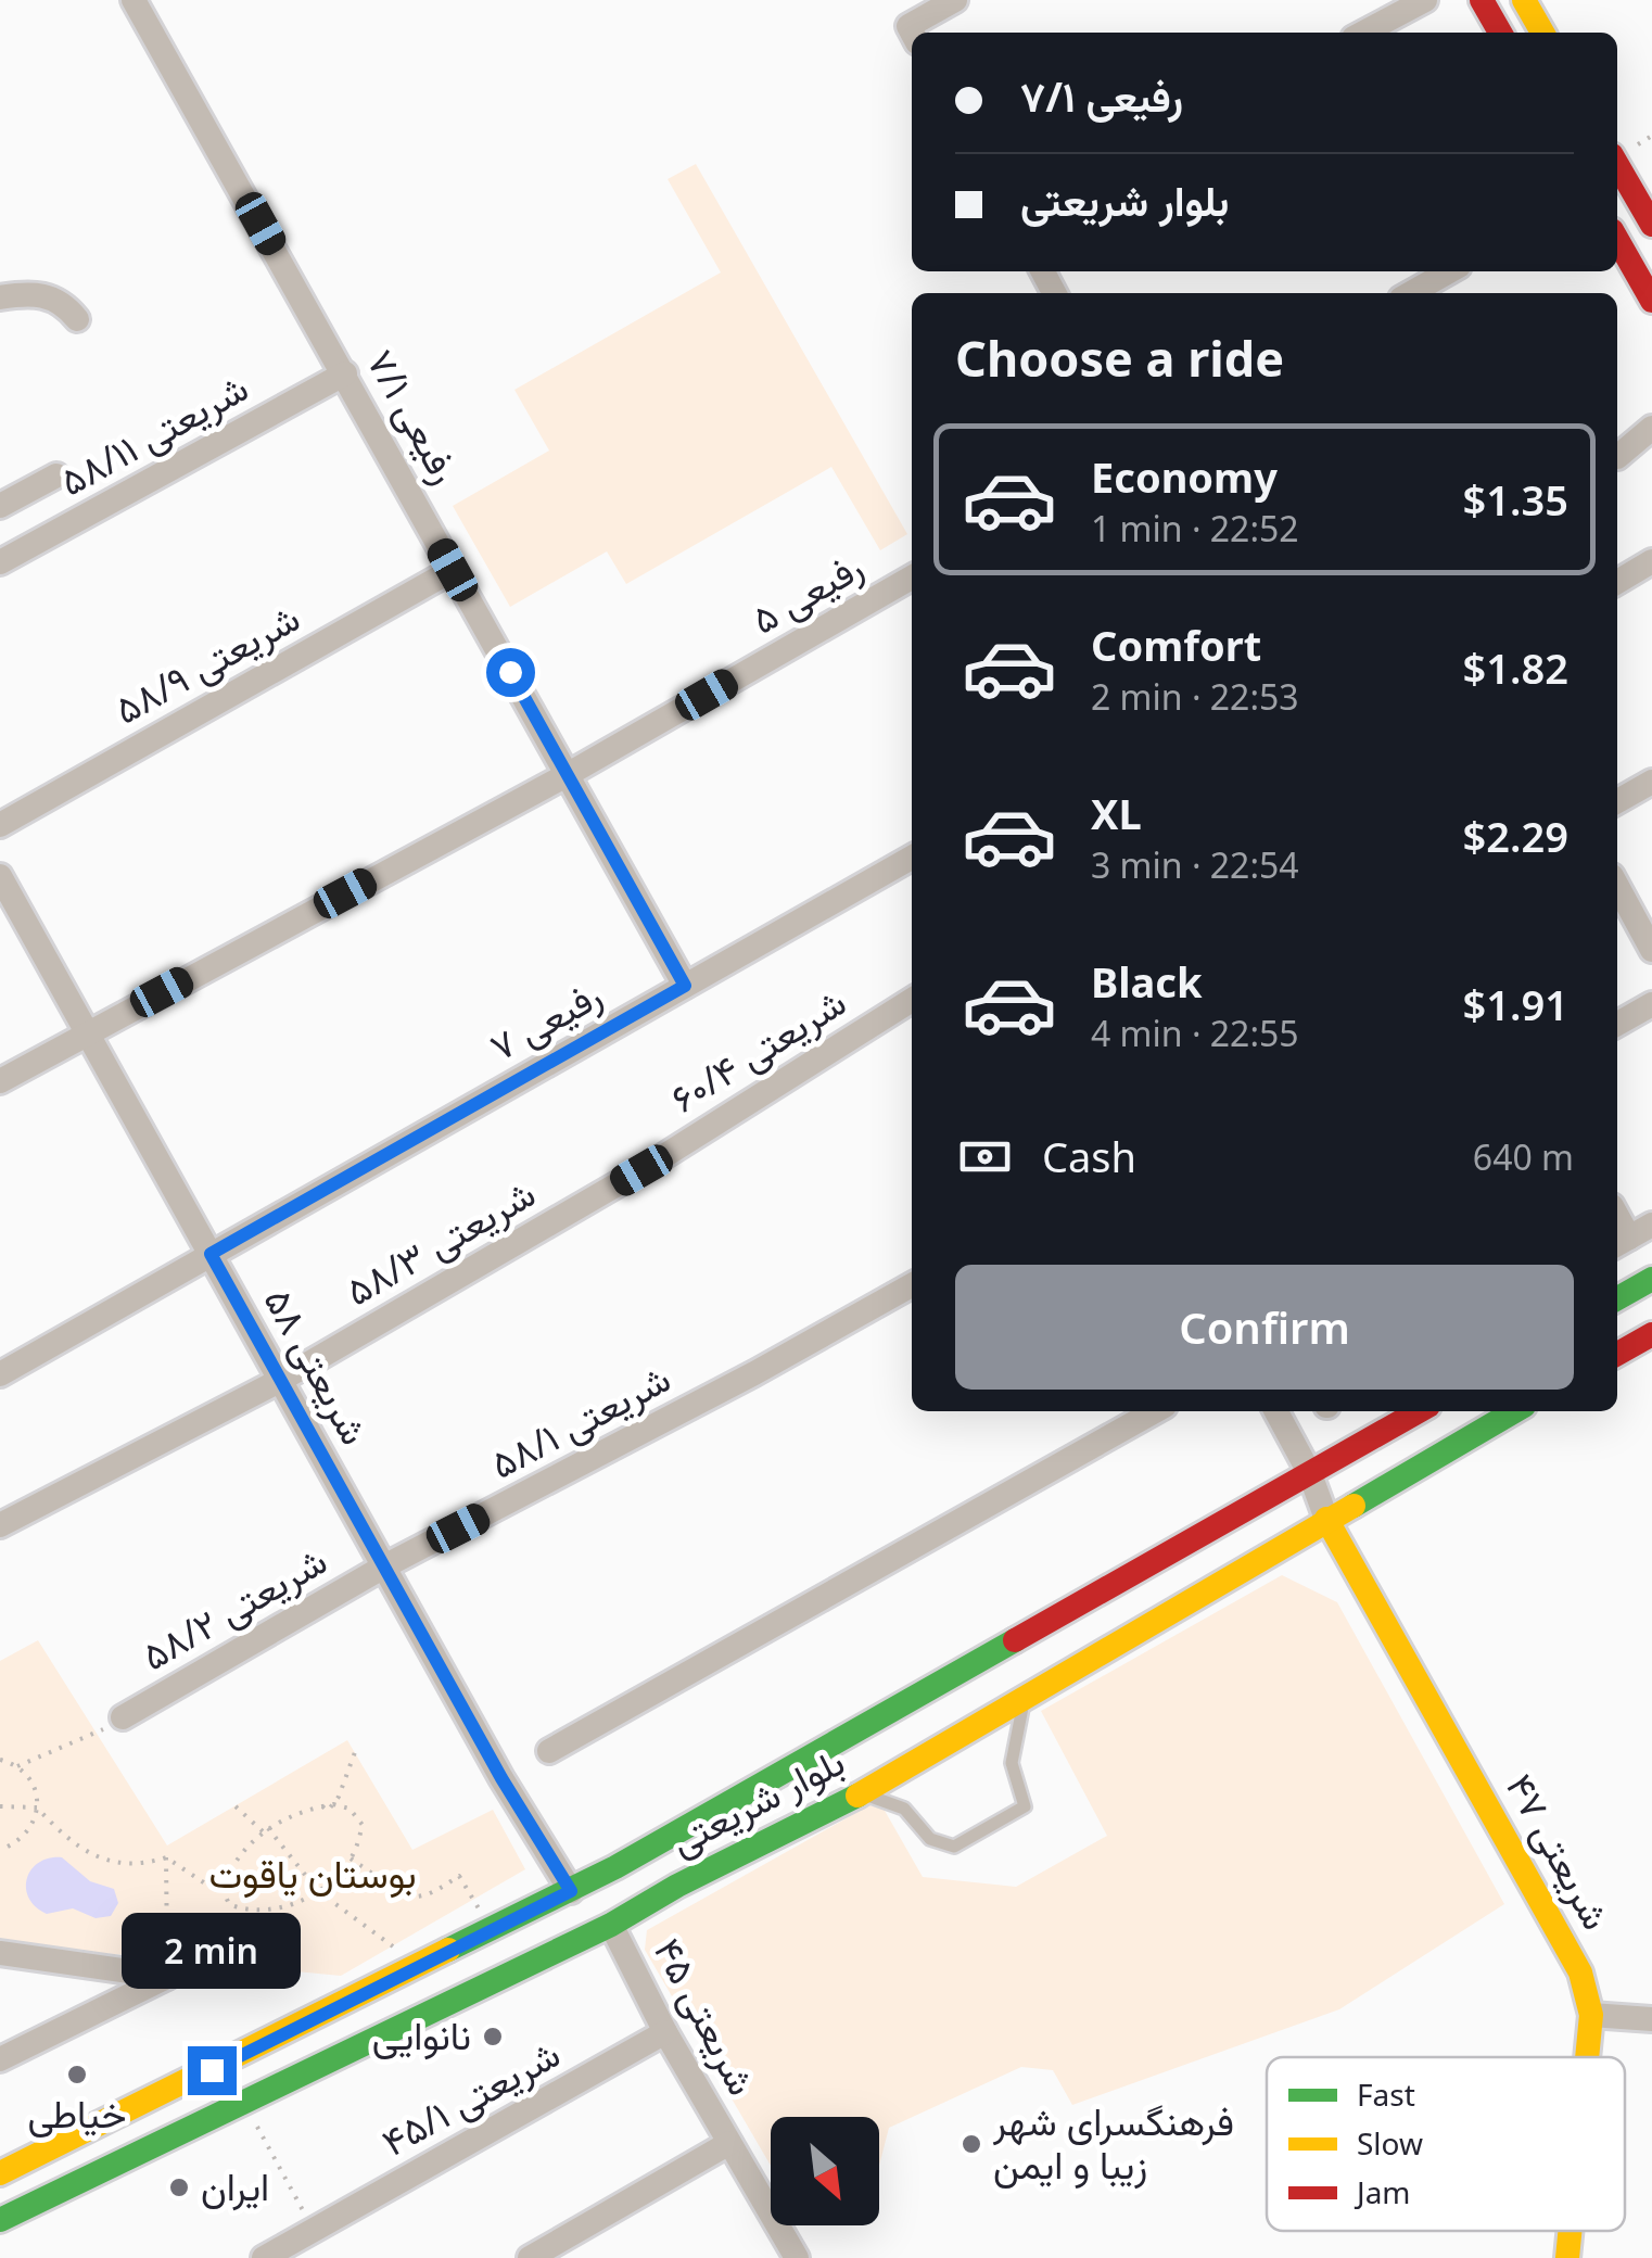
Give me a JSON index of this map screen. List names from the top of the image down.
{
  "streets": {
    "main road": ["بلوار شریعتی", "شریعتی ۴۷"],
    "street": [
      "رفیعی ۷/۱",
      "شریعتی ۵۸/۱۱",
      "رفیعی ۵",
      "شریعتی ۵۸/۹",
      "رفیعی ۷",
      "شریعتی ۶۰/۴",
      "شریعتی ۵۸/۳",
      "شریعتی ۵۸",
      "شریعتی ۵۸/۱",
      "شریعتی ۵۸/۲",
      "شریعتی ۴۵",
      "شریعتی ۴۵/۱"
    ]
  },
  "crossings": [
    ["رفیعی ۷/۱", "شریعتی ۵۸/۱۱"],
    ["رفیعی ۷/۱", "رفیعی ۵"],
    ["رفیعی ۷/۱", "شریعتی ۵۸/۹"],
    ["رفیعی ۷/۱", "رفیعی ۷"],
    ["رفیعی ۵", "شریعتی ۵۸"],
    ["رفیعی ۷", "شریعتی ۵۸"],
    ["شریعتی ۶۰/۴", "شریعتی ۵۸/۳"],
    ["شریعتی ۵۸/۳", "شریعتی ۵۸"],
    ["شریعتی ۵۸", "شریعتی ۵۸/۱"],
    ["شریعتی ۵۸", "شریعتی ۵۸/۲"],
    ["شریعتی ۵۸", "بلوار شریعتی"],
    ["شریعتی ۵۸/۱", "شریعتی ۵۸/۲"],
    ["بلوار شریعتی", "شریعتی ۴۷"],
    ["بلوار شریعتی", "شریعتی ۴۵"],
    ["شریعتی ۴۵", "شریعتی ۴۵/۱"]
  ],
  "parks": ["بوستان یاقوت"],
  "places": [
    "نانوایی",
    "خیاطی",
    "فرهنگسرای شهر زیبا و ایمن",
    "ایران"
  ],
  "legend": ["Fast", "Slow", "Jam"],
  "north": "bottom right",
  "page": {
    "banner": ["رفیعی ۷/۱", "بلوار شریعتی"],
    "heading": "Choose a ride",
    "list": [
      {
        "name": "Economy",
        "note": "1 min · 22:52",
        "value": "$1.35"
      },
      {
        "name": "Comfort",
        "note": "2 min · 22:53",
        "value": "$1.82"
      },
      {
        "name": "XL",
        "note": "3 min · 22:54",
        "value": "$2.29"
      },
      {
        "name": "Black",
        "note": "4 min · 22:55",
        "value": "$1.91"
      }
    ],
    "pay": ["Cash", "640 m"],
    "buttons": "Confirm",
    "bubble": "2 min"
  }
}
